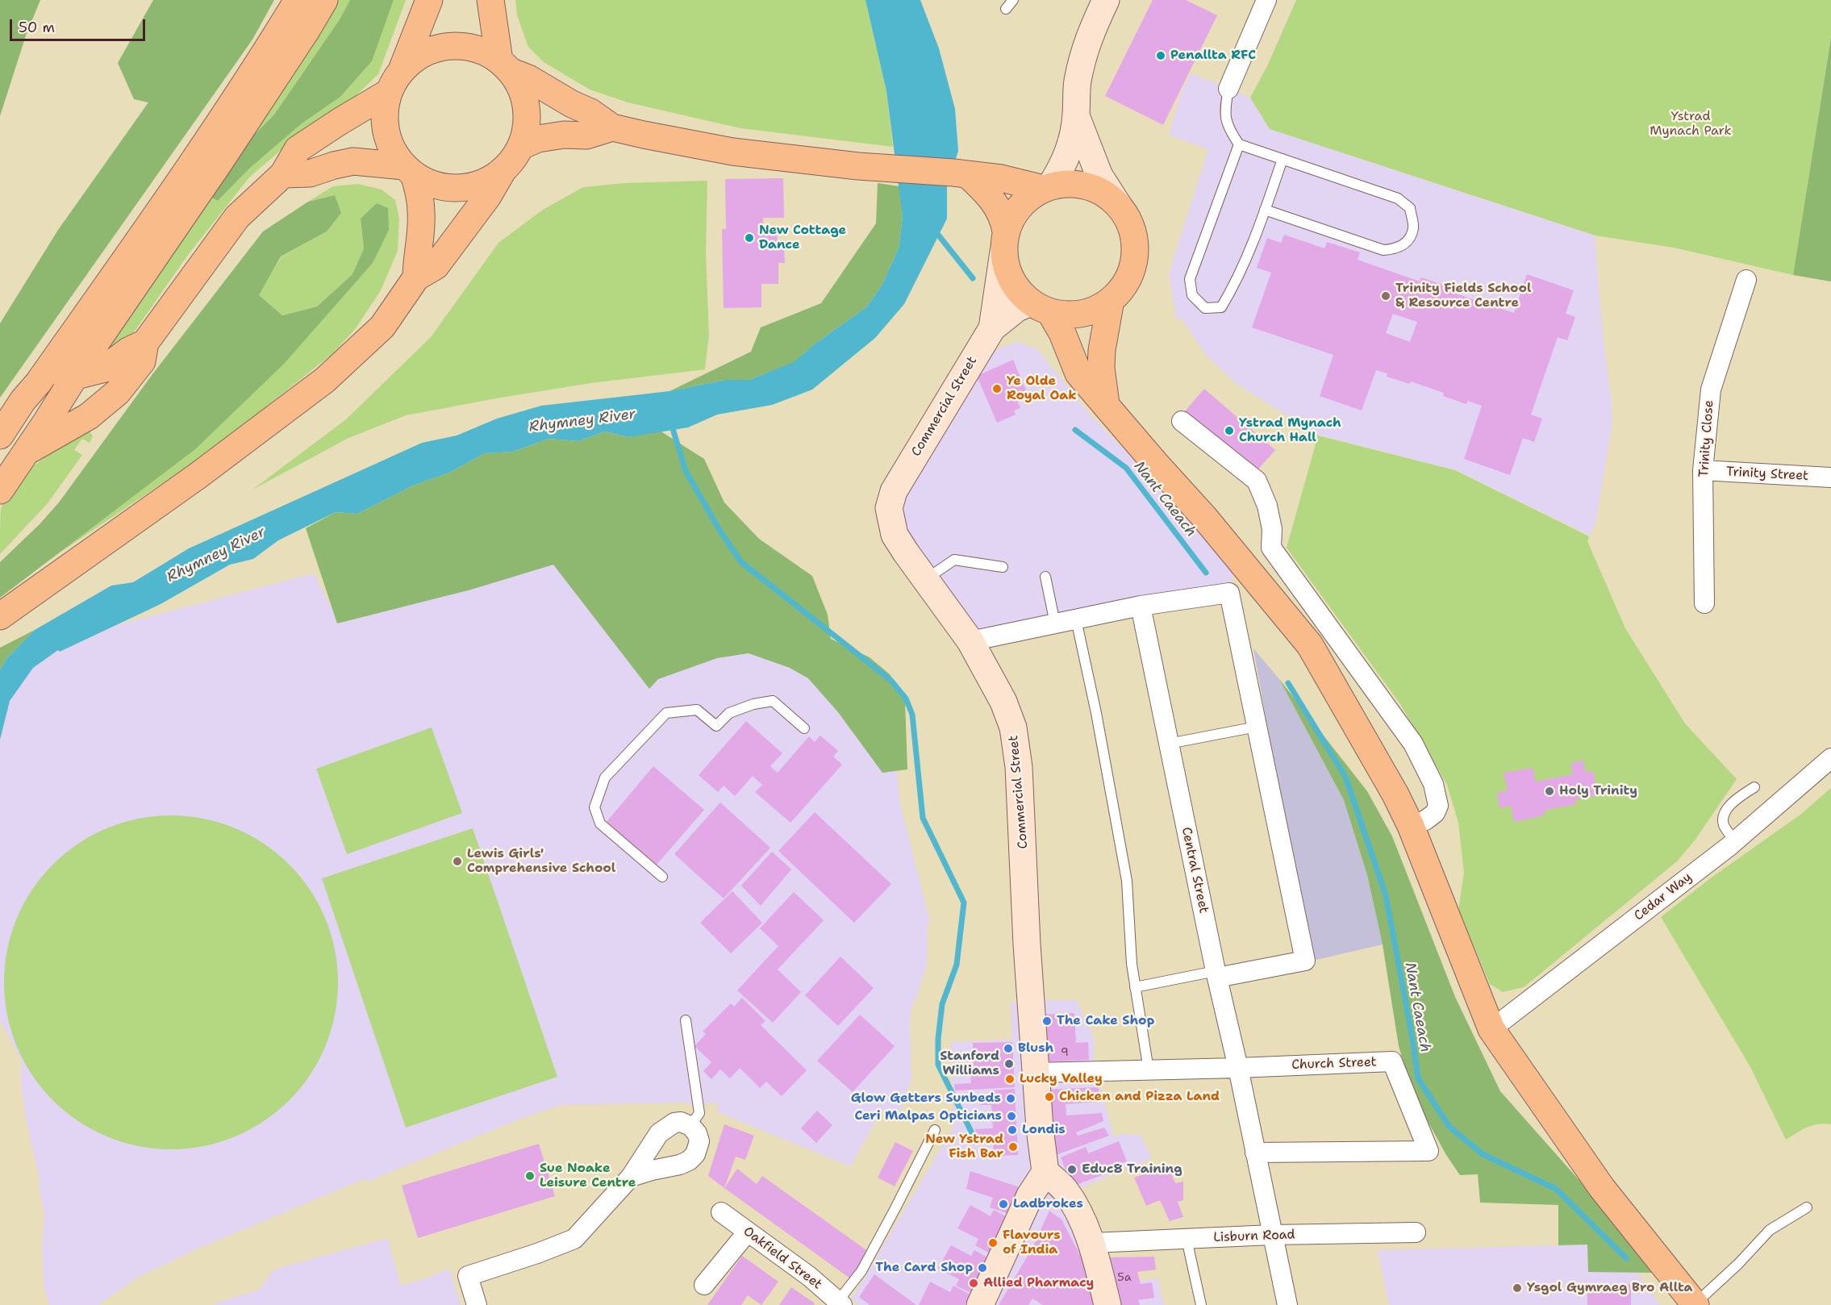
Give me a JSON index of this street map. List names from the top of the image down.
{
  "streets": {
    "street": [
      "Commercial Street",
      "Trinity Close",
      "Trinity Street",
      "Central Street",
      "Cedar Way",
      "Church Street",
      "Lisburn Road",
      "Oakfield Street"
    ]
  },
  "crossings": [
    ["Commercial Street", "Church Street"],
    ["Trinity Close", "Trinity Street"],
    ["Central Street", "Church Street"],
    ["Central Street", "Lisburn Road"]
  ],
  "water": ["Rhymney River", "Nant Caeach"],
  "parks": ["Ystrad Mynach Park"],
  "places": [
    "Penallta RFC",
    "New Cottage Dance",
    "Trinity Fields School & Resource Centre",
    "Ye Olde Royal Oak",
    "Ystrad Mynach Church Hall",
    "Holy Trinity",
    "Lewis Girls' Comprehensive School",
    "The Cake Shop",
    "Blush",
    "Stanford Williams",
    "Lucky Valley",
    "Chicken and Pizza Land",
    "Glow Getters Sunbeds",
    "Ceri Malpas Opticians",
    "Londis",
    "New Ystrad Fish Bar",
    "Educ8 Training",
    "Sue Noake Leisure Centre",
    "Ladbrokes",
    "Flavours of India",
    "The Card Shop",
    "Allied Pharmacy",
    "Ysgol Gymraeg Bro Allta"
  ],
  "house_numbers": ["9", "5a"],
  "scale_bar": "50 m"
}
